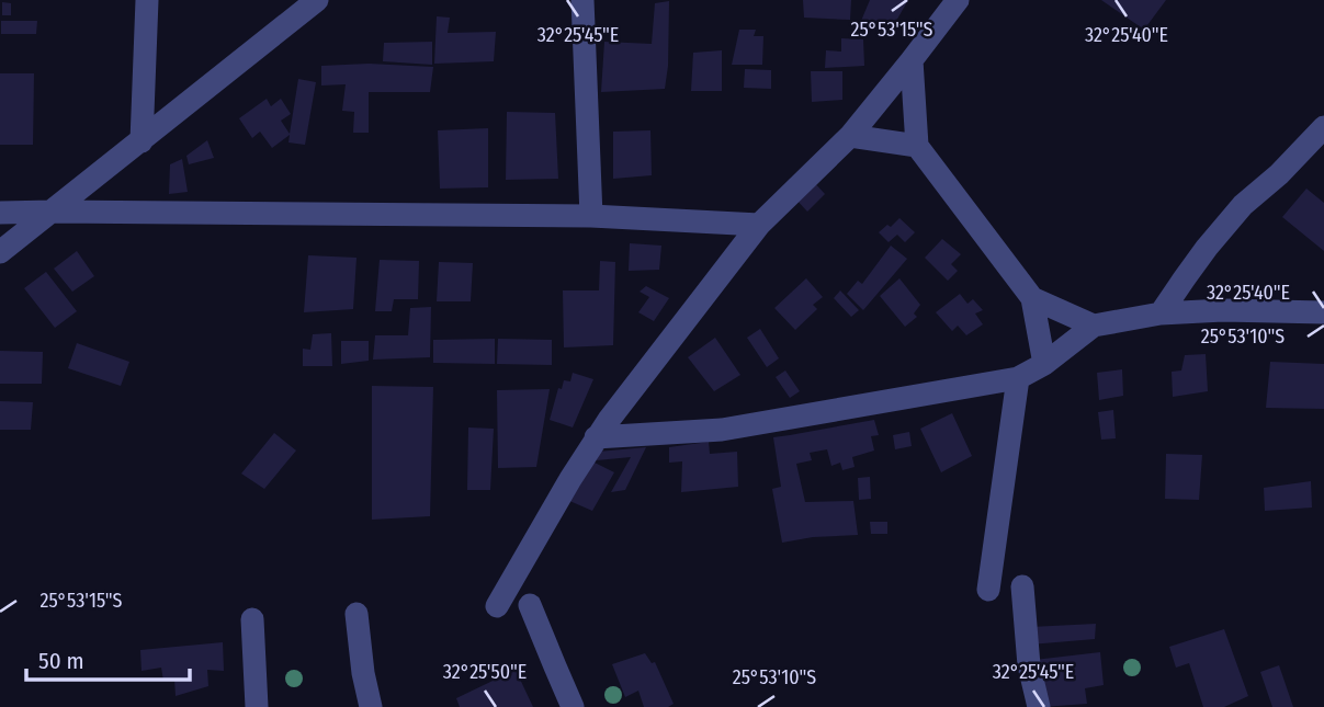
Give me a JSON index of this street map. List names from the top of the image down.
{
  "scale_bar": "50 m",
  "coordinates": [
    "25°53'15\"S",
    "32°25'45\"E",
    "32°25'40\"E",
    "25°53'10\"S",
    "32°25'50\"E"
  ]
}
